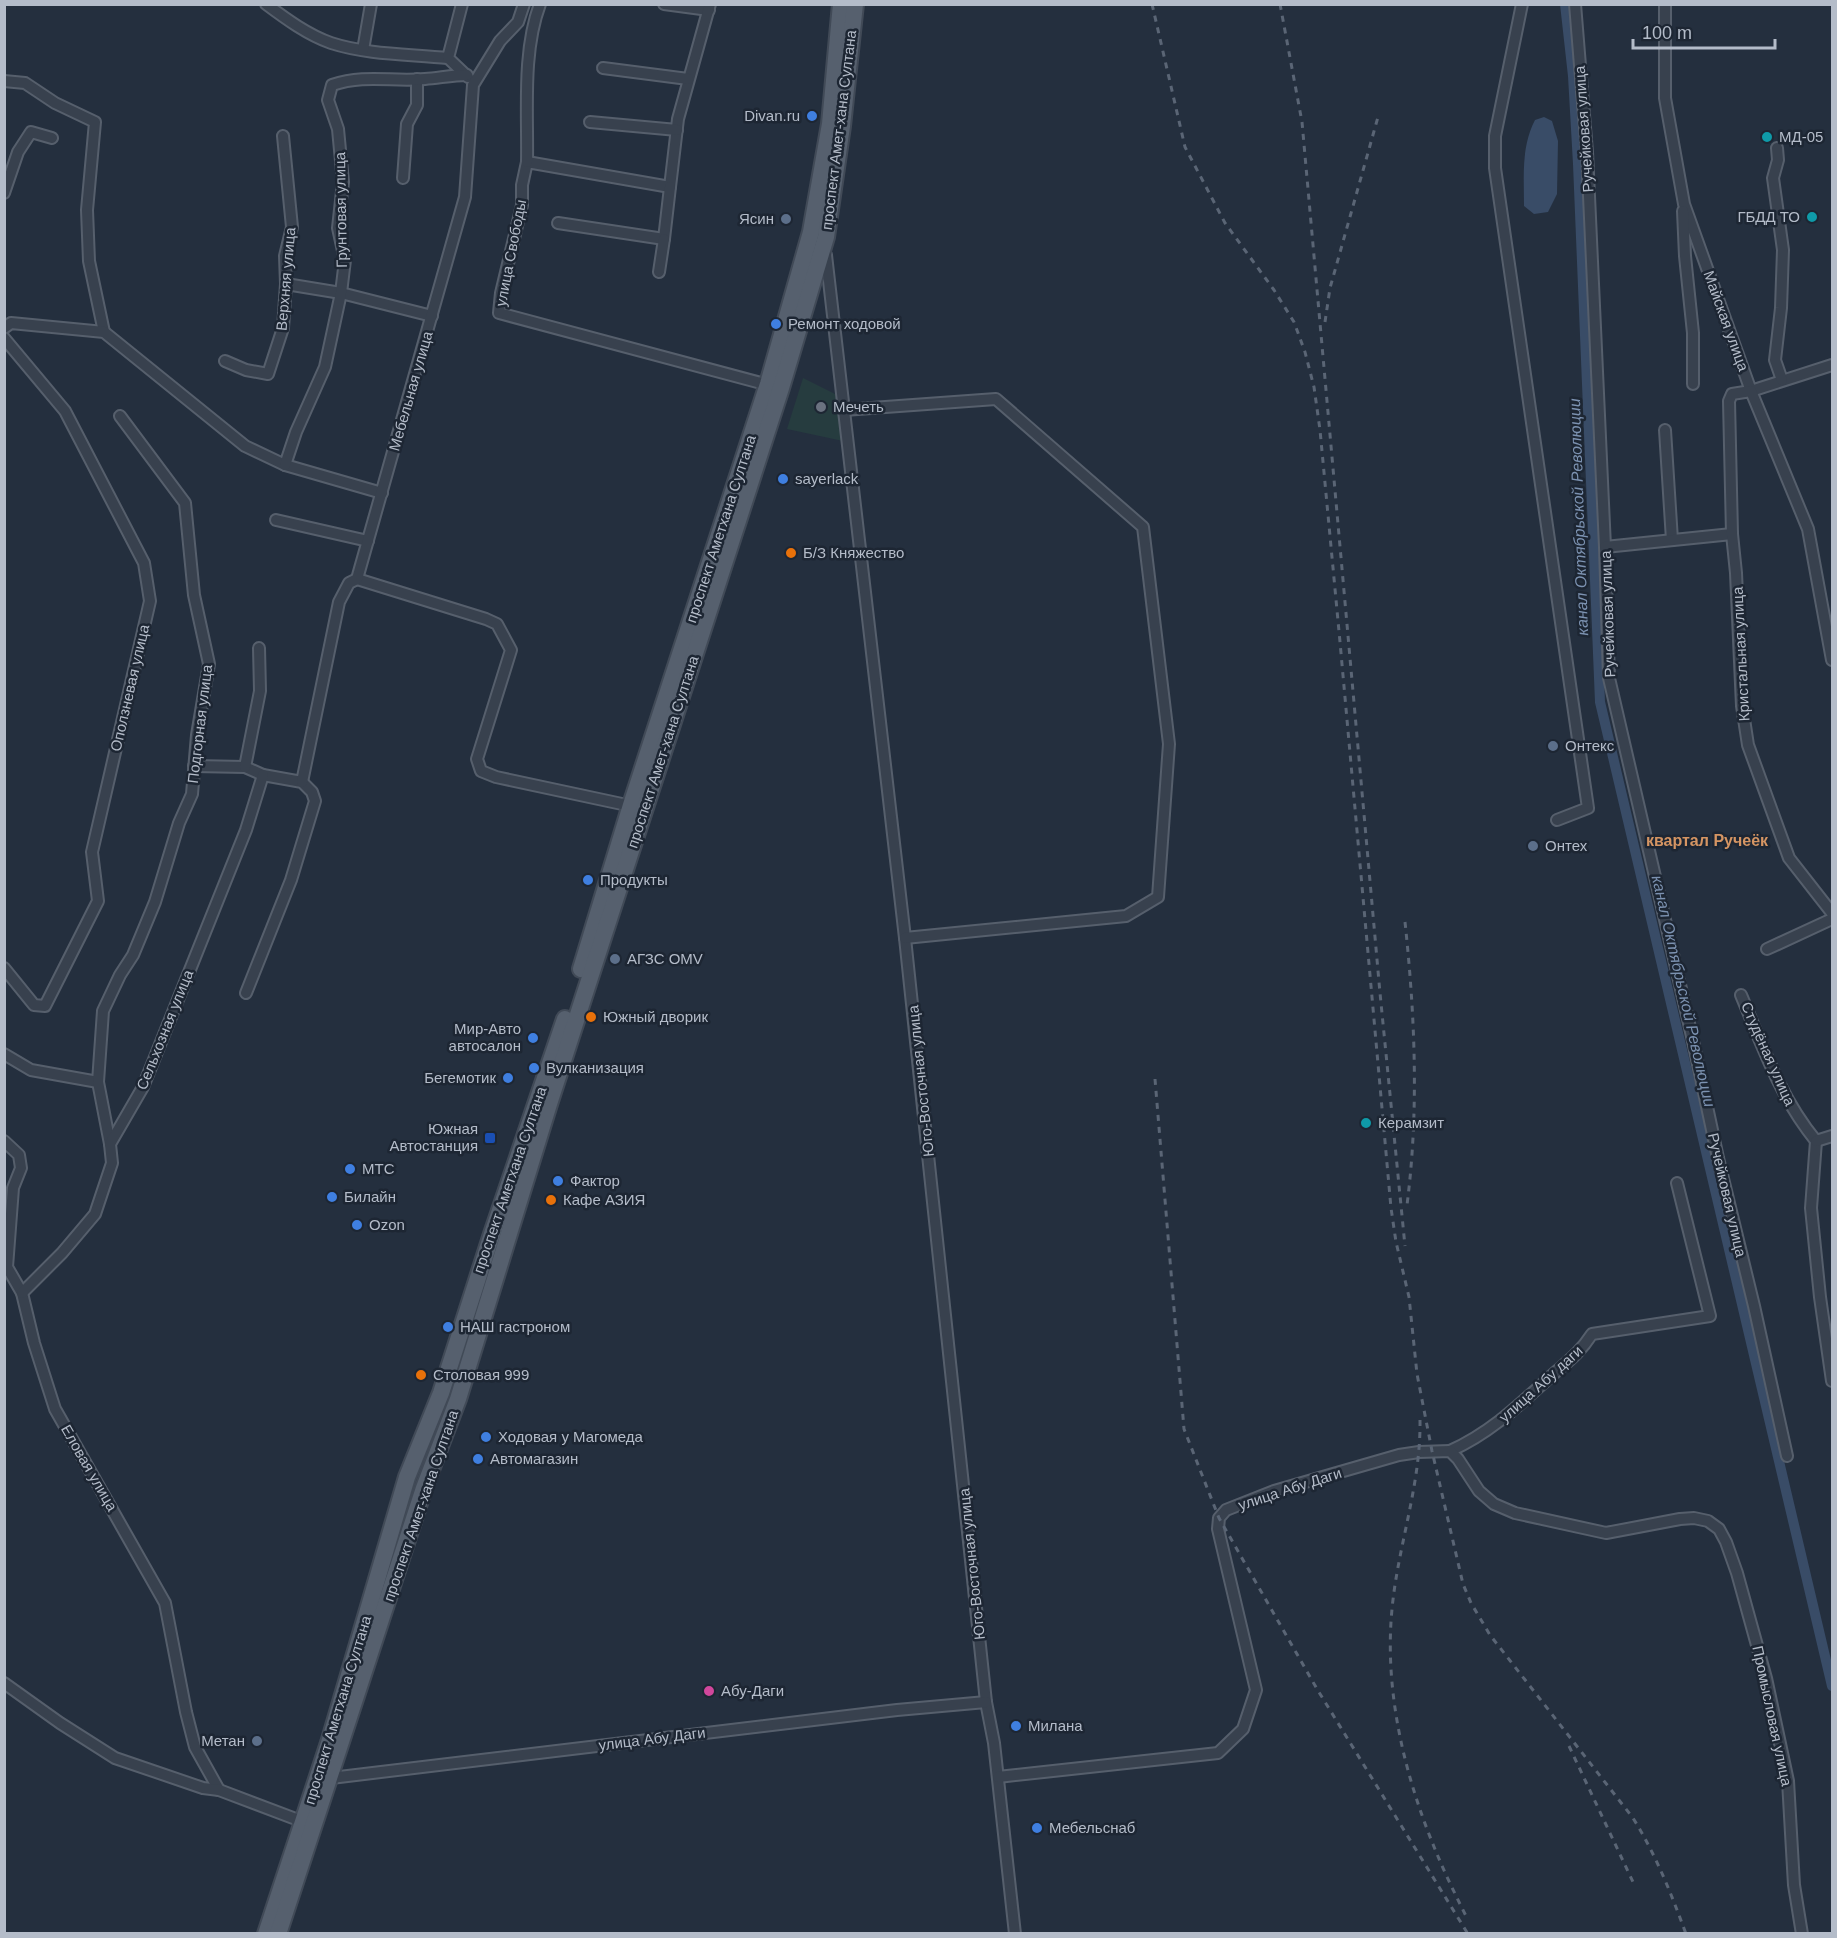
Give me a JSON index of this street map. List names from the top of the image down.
{
  "streets": {
    "main road": ["проспект Амет-хана Султана", "проспект Аметхана Султана"],
    "street": [
      "Ручейковая улица",
      "Грунтовая улица",
      "улица Свободы",
      "Верхняя улица",
      "Майская улица",
      "Мебельная улица",
      "Кристальная улица",
      "Оползневая улица",
      "Подгорная улица",
      "Сельхозная улица",
      "Студёная улица",
      "Юго-Восточная улица",
      "улица Абу даги",
      "Еловая улица",
      "улица Абу Даги",
      "Промысловая улица"
    ]
  },
  "crossings": [
    ["проспект Амет-хана Султана", "улица Свободы"],
    ["проспект Амет-хана Султана", "проспект Аметхана Султана"],
    ["проспект Амет-хана Султана", "Юго-Восточная улица"],
    ["проспект Амет-хана Султана", "улица Абу Даги"],
    ["Грунтовая улица", "Мебельная улица"],
    ["Майская улица", "Кристальная улица"],
    ["Подгорная улица", "Сельхозная улица"],
    ["Сельхозная улица", "Еловая улица"],
    ["Юго-Восточная улица", "улица Абу Даги"],
    ["улица Абу даги", "улица Абу Даги"],
    ["улица Абу даги", "Промысловая улица"],
    ["улица Абу Даги", "Промысловая улица"]
  ],
  "districts": ["квартал Ручеёк"],
  "water": ["канал Октябрьской Революции"],
  "places": {
    "other": [
      "Divan.ru",
      "МД-05",
      "ГБДД ТО",
      "Ясин",
      "Ремонт ходовой",
      "Мечеть",
      "sayerlack",
      "Б/З Княжество",
      "Онтекс",
      "Онтех",
      "Продукты",
      "АГЗС OMV",
      "Южный дворик",
      "Мир-Авто автосалон",
      "Вулканизация",
      "Бегемотик",
      "Керамзит",
      "МТС",
      "Фактор",
      "Билайн",
      "Кафе АЗИЯ",
      "Ozon",
      "НАШ гастроном",
      "Столовая 999",
      "Ходовая у Магомеда",
      "Автомагазин",
      "Абу-Даги",
      "Милана",
      "Метан",
      "Мебельснаб"
    ],
    "transit": ["Южная Автостанция"]
  },
  "scale_bar": "100 m"
}
